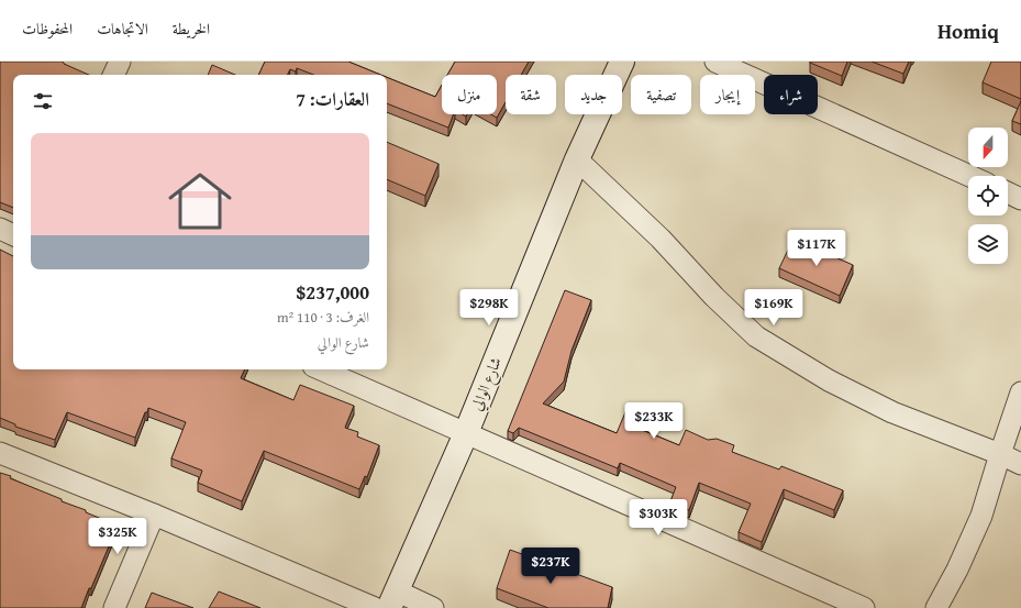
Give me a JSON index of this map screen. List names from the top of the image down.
{
  "streets": {
    "main road": ["شارع الوالي"]
  },
  "north": "bottom",
  "page": {
    "header": "Homiq",
    "nav": ["الخريطة", "الاتجاهات", "المحفوظات"],
    "chip": [
      "شراء",
      "إيجار",
      "تصفية",
      "جديد",
      "شقة",
      "منزل"
    ],
    "heading": "العقارات: 7",
    "list": [
      {
        "name": "$237,000",
        "note": "الغرف: 3 · 110 m² · شارع الوالي"
      }
    ],
    "price": [
      "$117K",
      "$298K",
      "$169K",
      "$233K",
      "$303K",
      "$325K",
      "$237K"
    ]
  }
}
